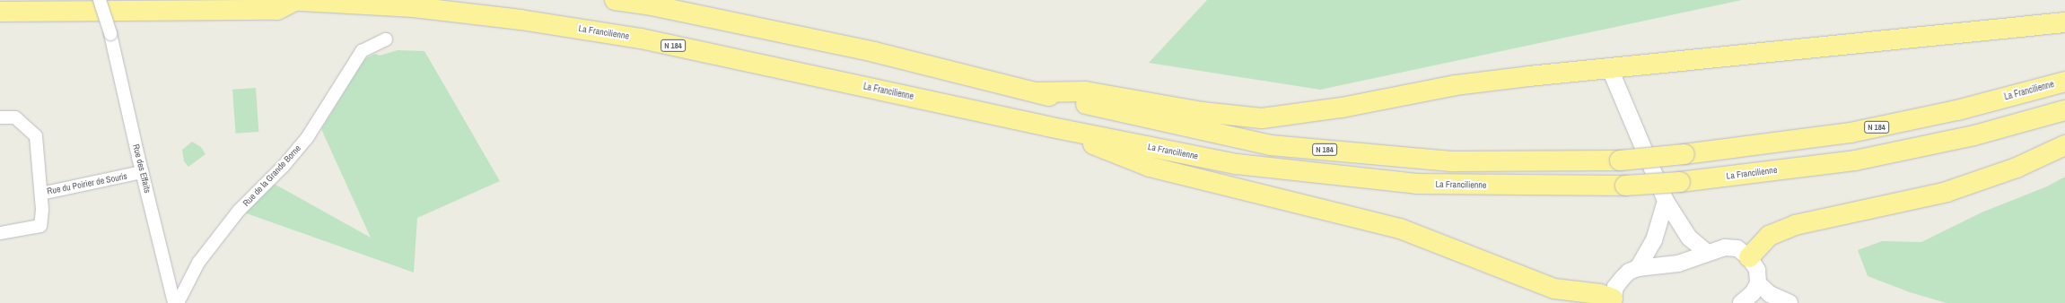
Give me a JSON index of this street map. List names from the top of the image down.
{
  "streets": {
    "highway": ["La Francilienne", "N 184"],
    "street": ["Rue des Effaits", "Rue de la Grande Borne", "Rue du Poirier de Souris"]
  },
  "crossings": [
    ["Rue des Effaits", "Rue du Poirier de Souris"]
  ]
}
